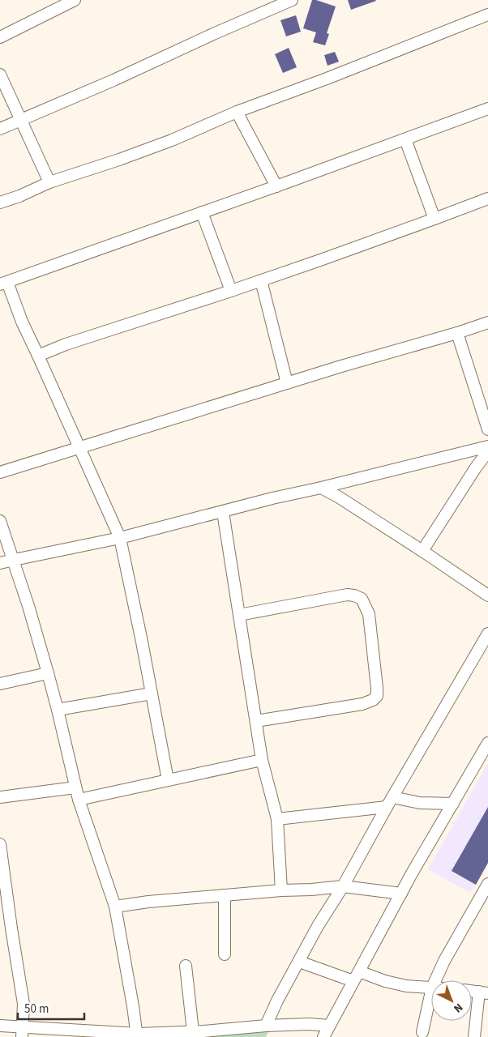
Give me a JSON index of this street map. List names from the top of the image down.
{
  "scale_bar": "50 m",
  "north": "bottom right"
}
